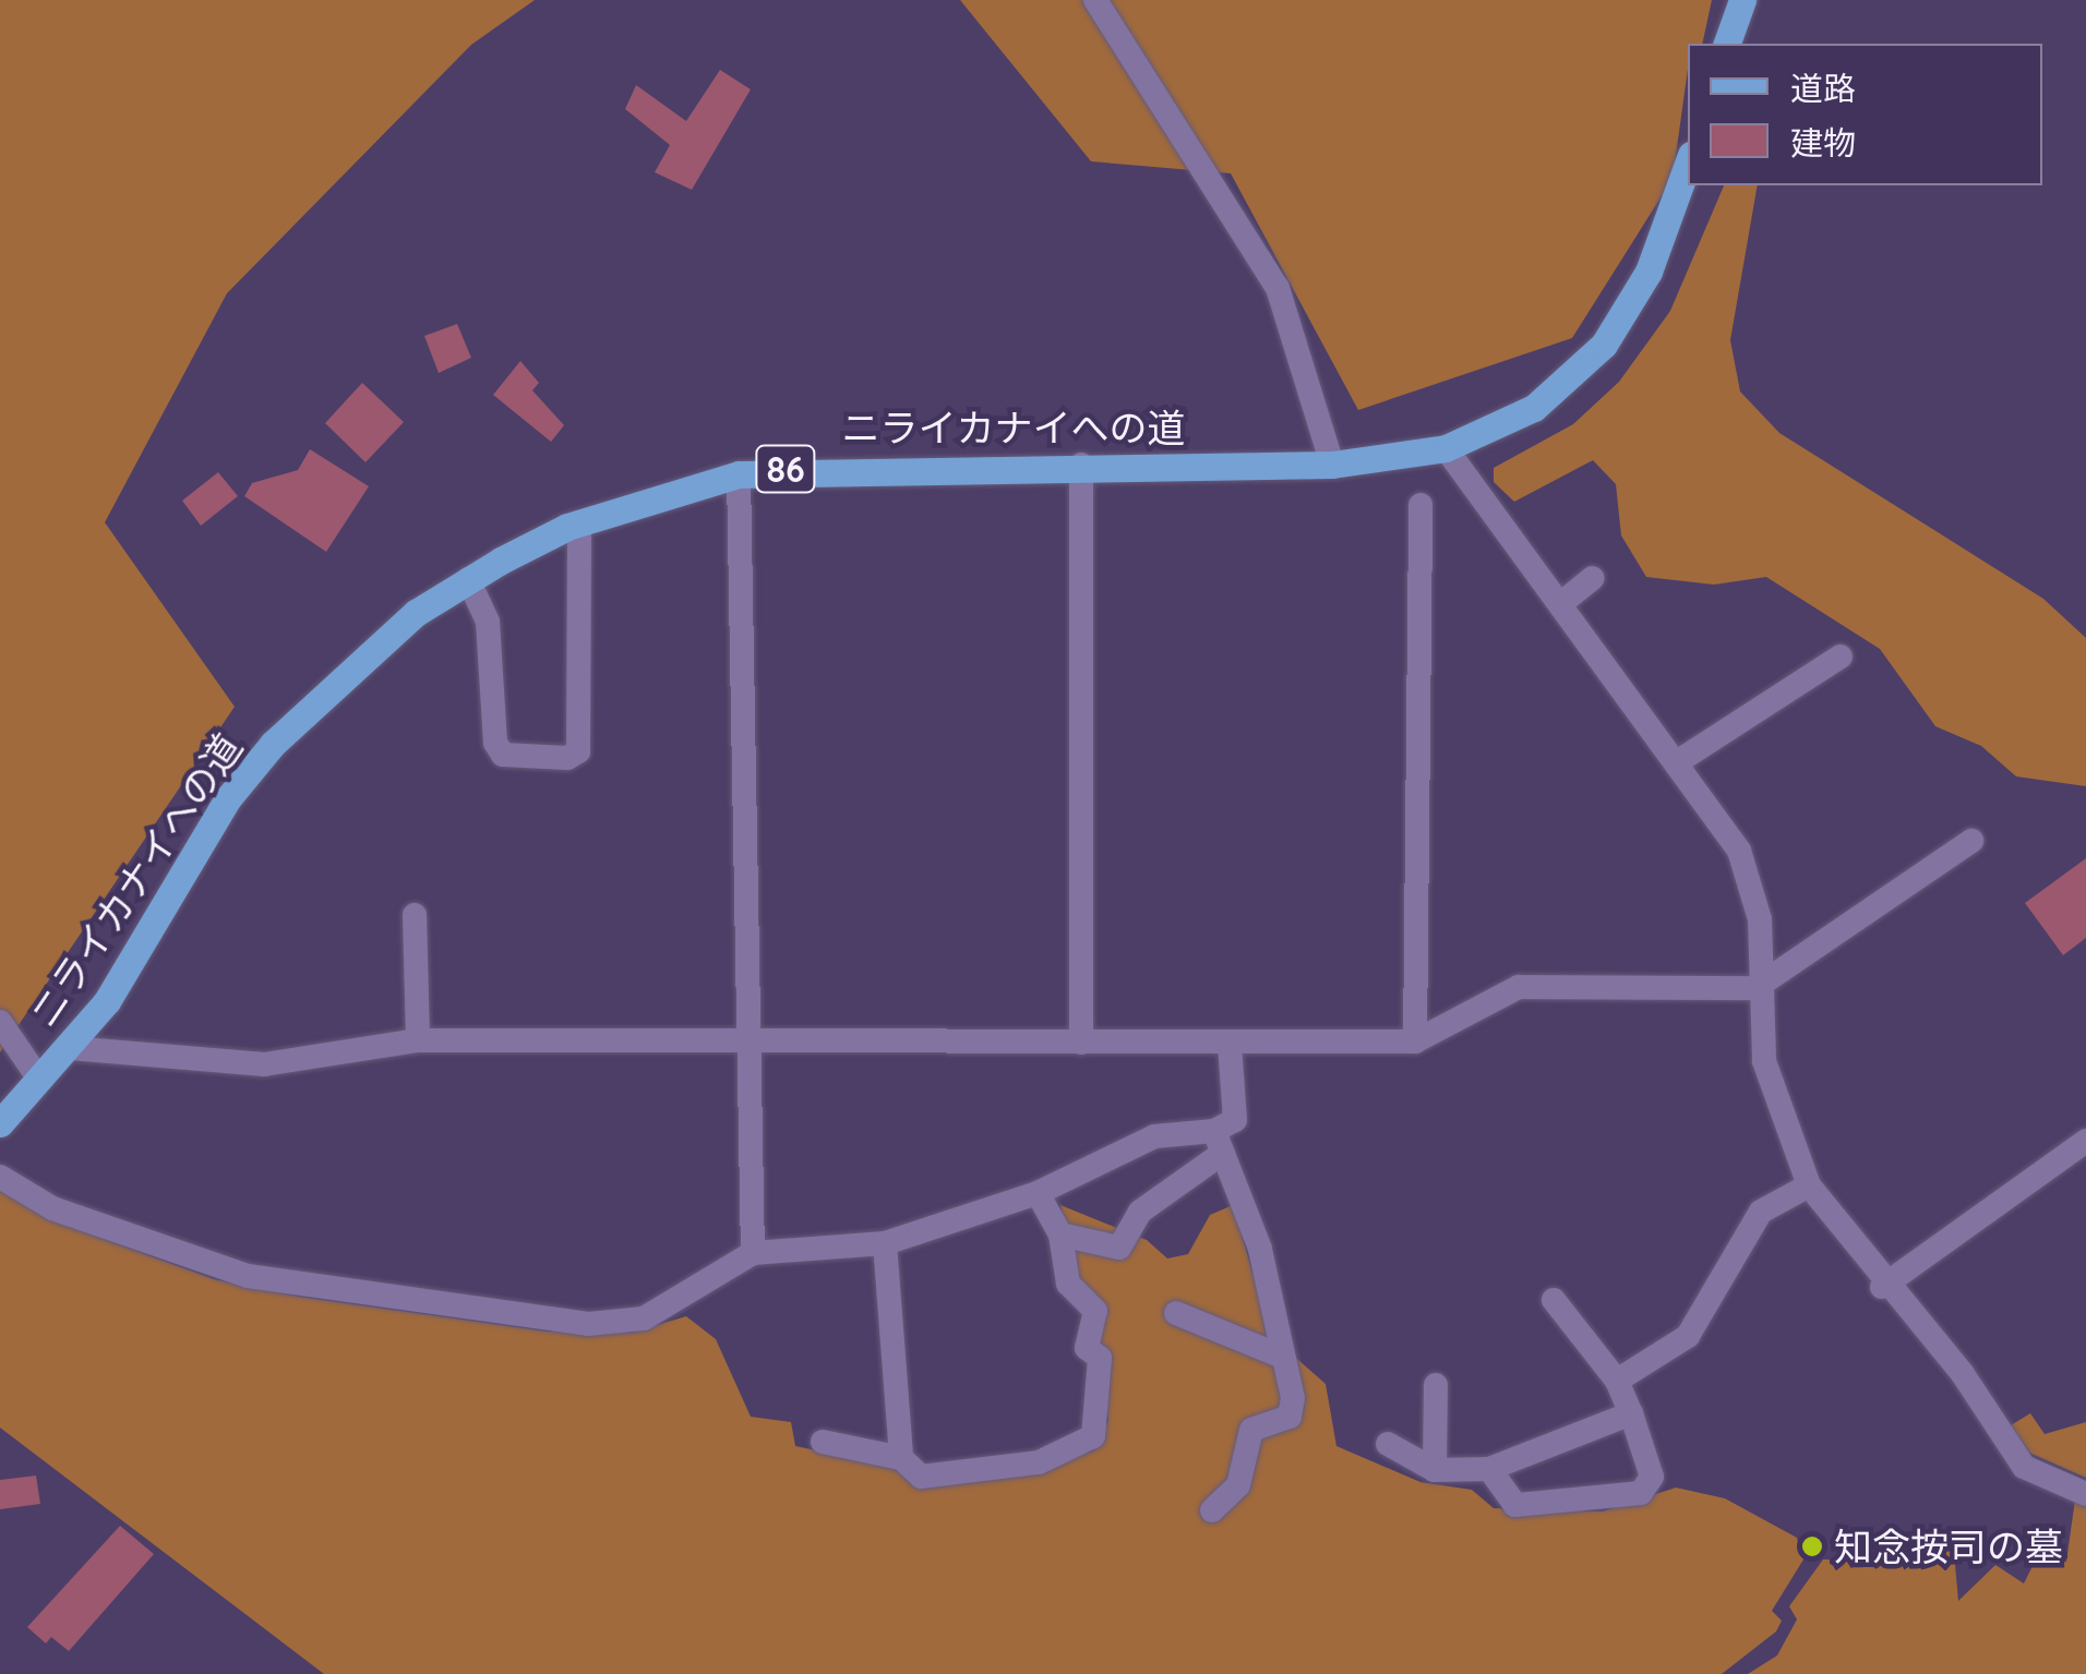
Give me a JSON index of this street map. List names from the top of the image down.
{
  "streets": {
    "main road": ["ニライカナイへの道", "86"]
  },
  "places": ["知念按司の墓"],
  "legend": ["道路", "建物"]
}
